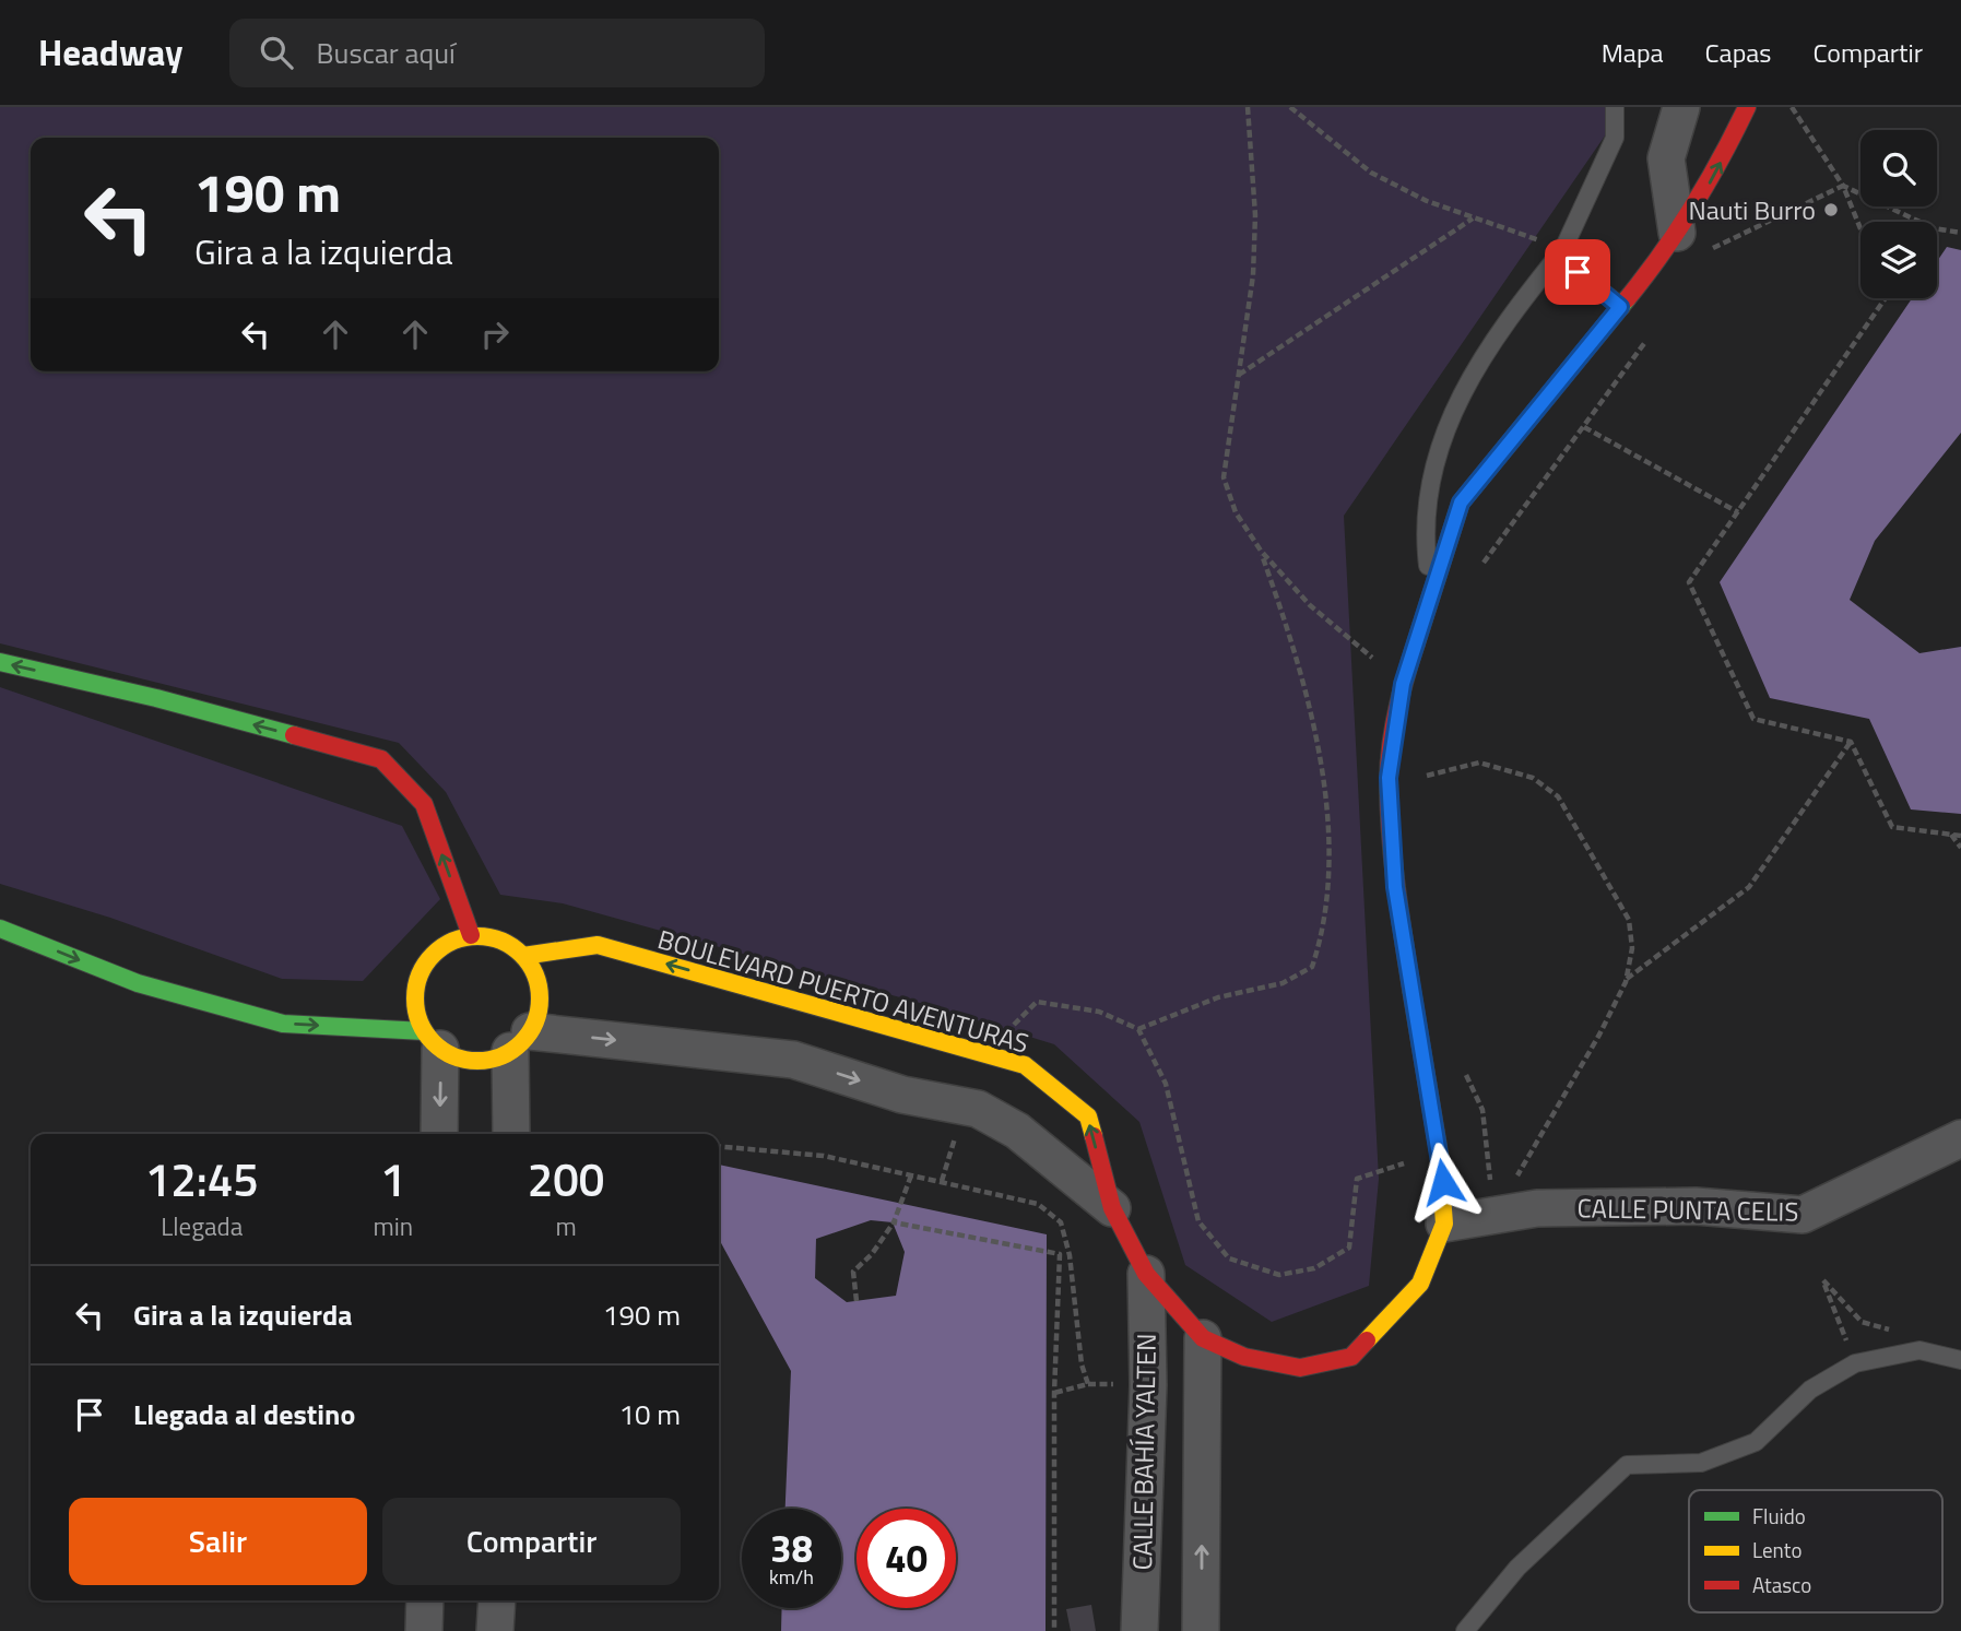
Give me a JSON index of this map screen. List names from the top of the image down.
{
  "streets": {
    "street": ["BOULEVARD PUERTO AVENTURAS", "CALLE PUNTA CELIS", "CALLE BAHÍA YALTEN"]
  },
  "crossings": [
    ["BOULEVARD PUERTO AVENTURAS", "CALLE BAHÍA YALTEN"]
  ],
  "places": ["Nauti Burro"],
  "legend": ["Fluido", "Lento", "Atasco"],
  "page": {
    "header": "Headway",
    "search": "Buscar aquí",
    "nav": ["Mapa", "Capas", "Compartir"],
    "turn": ["190 m", "Gira a la izquierda"],
    "eta": [
      "12:45",
      "Llegada",
      "1",
      "min",
      "200",
      "m"
    ],
    "list": [
      {
        "name": "Gira a la izquierda",
        "value": "190 m"
      },
      {
        "name": "Llegada al destino",
        "value": "10 m"
      }
    ],
    "buttons": ["Salir", "Compartir"],
    "speed": "38 km/h",
    "limit": "40"
  }
}
